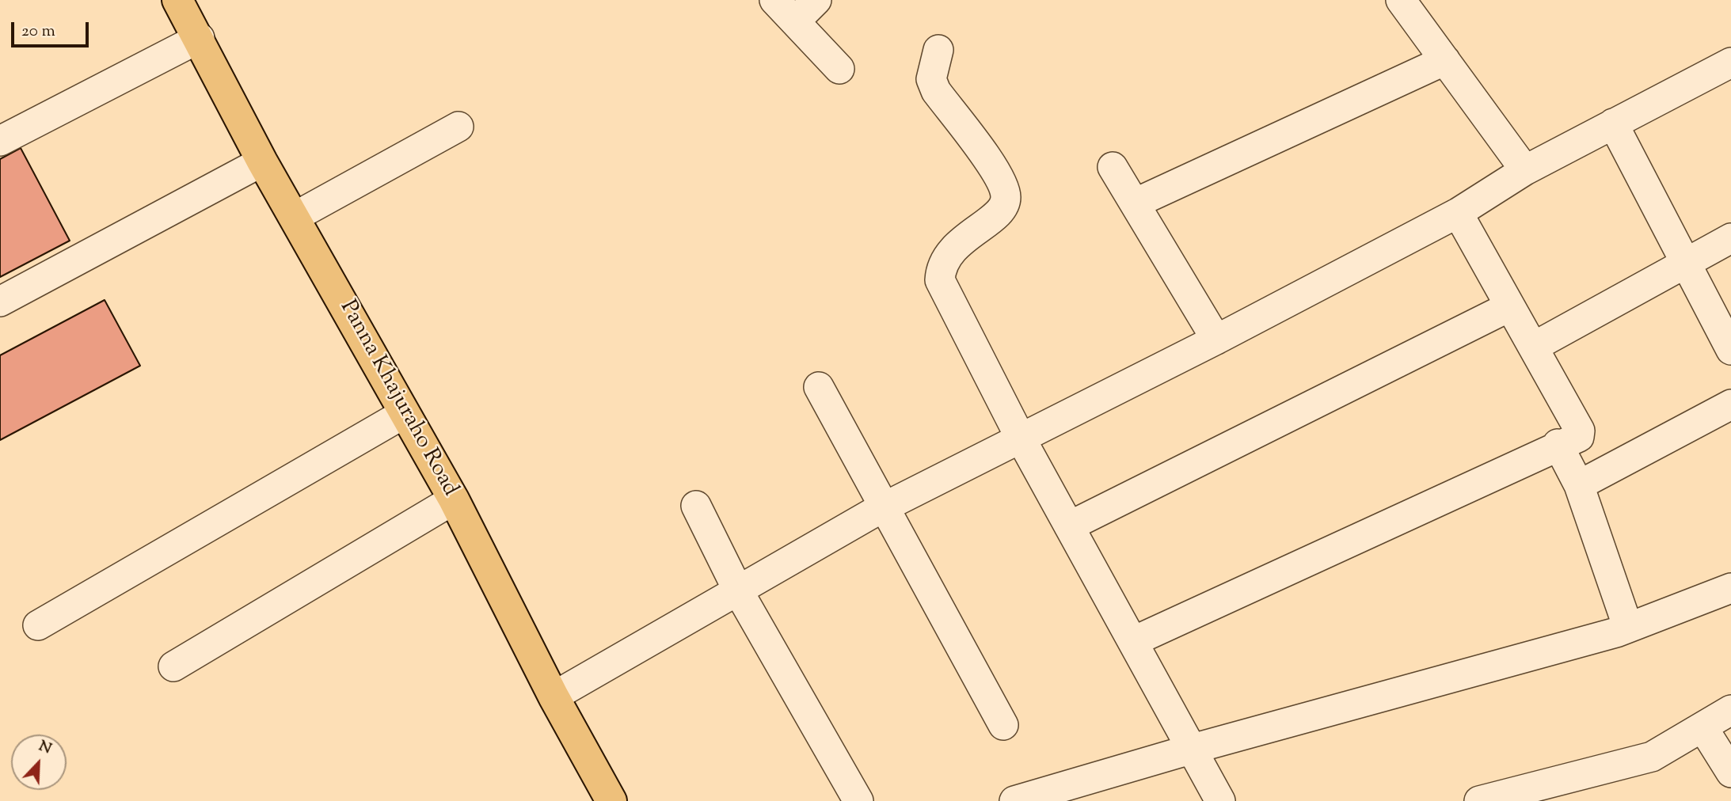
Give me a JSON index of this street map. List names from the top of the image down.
{
  "streets": {
    "main road": ["Panna Khajuraho Road"]
  },
  "scale_bar": "20 m",
  "north": "top right"
}
